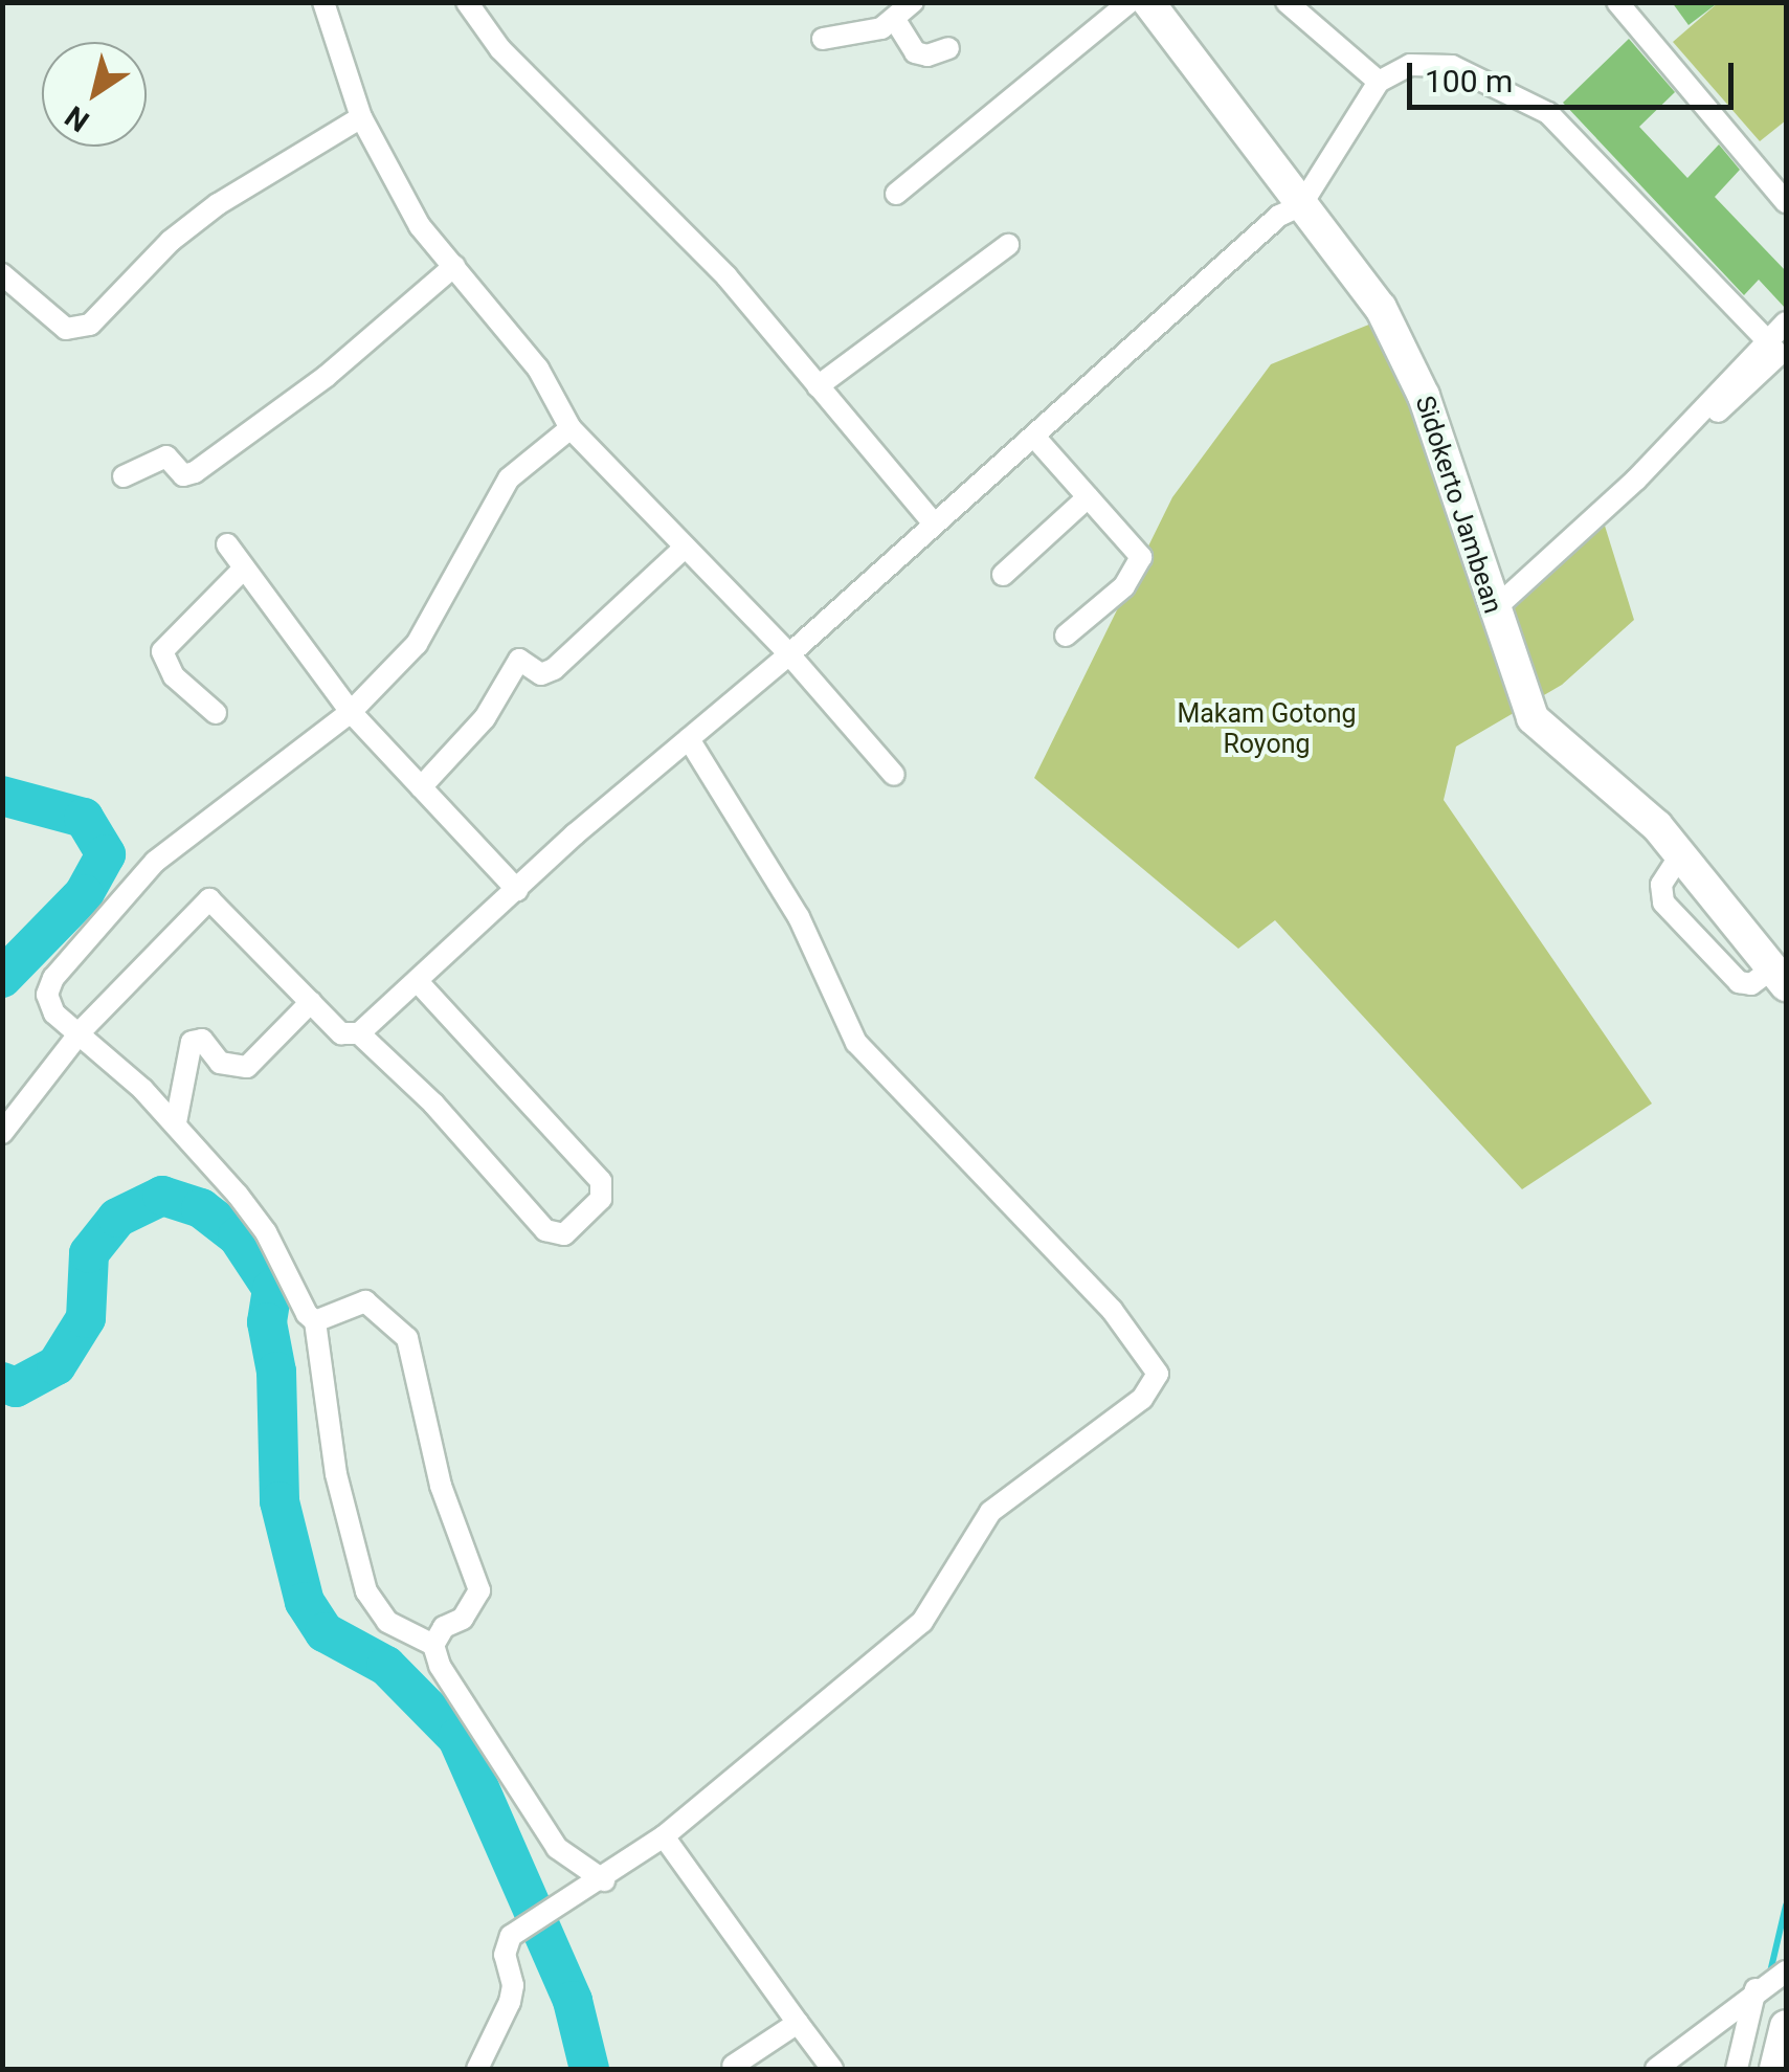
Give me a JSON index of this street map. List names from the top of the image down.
{
  "streets": {
    "street": ["Sidokerto Jambean"]
  },
  "parks": ["Makam Gotong Royong"],
  "scale_bar": "100 m",
  "north": "bottom left"
}
